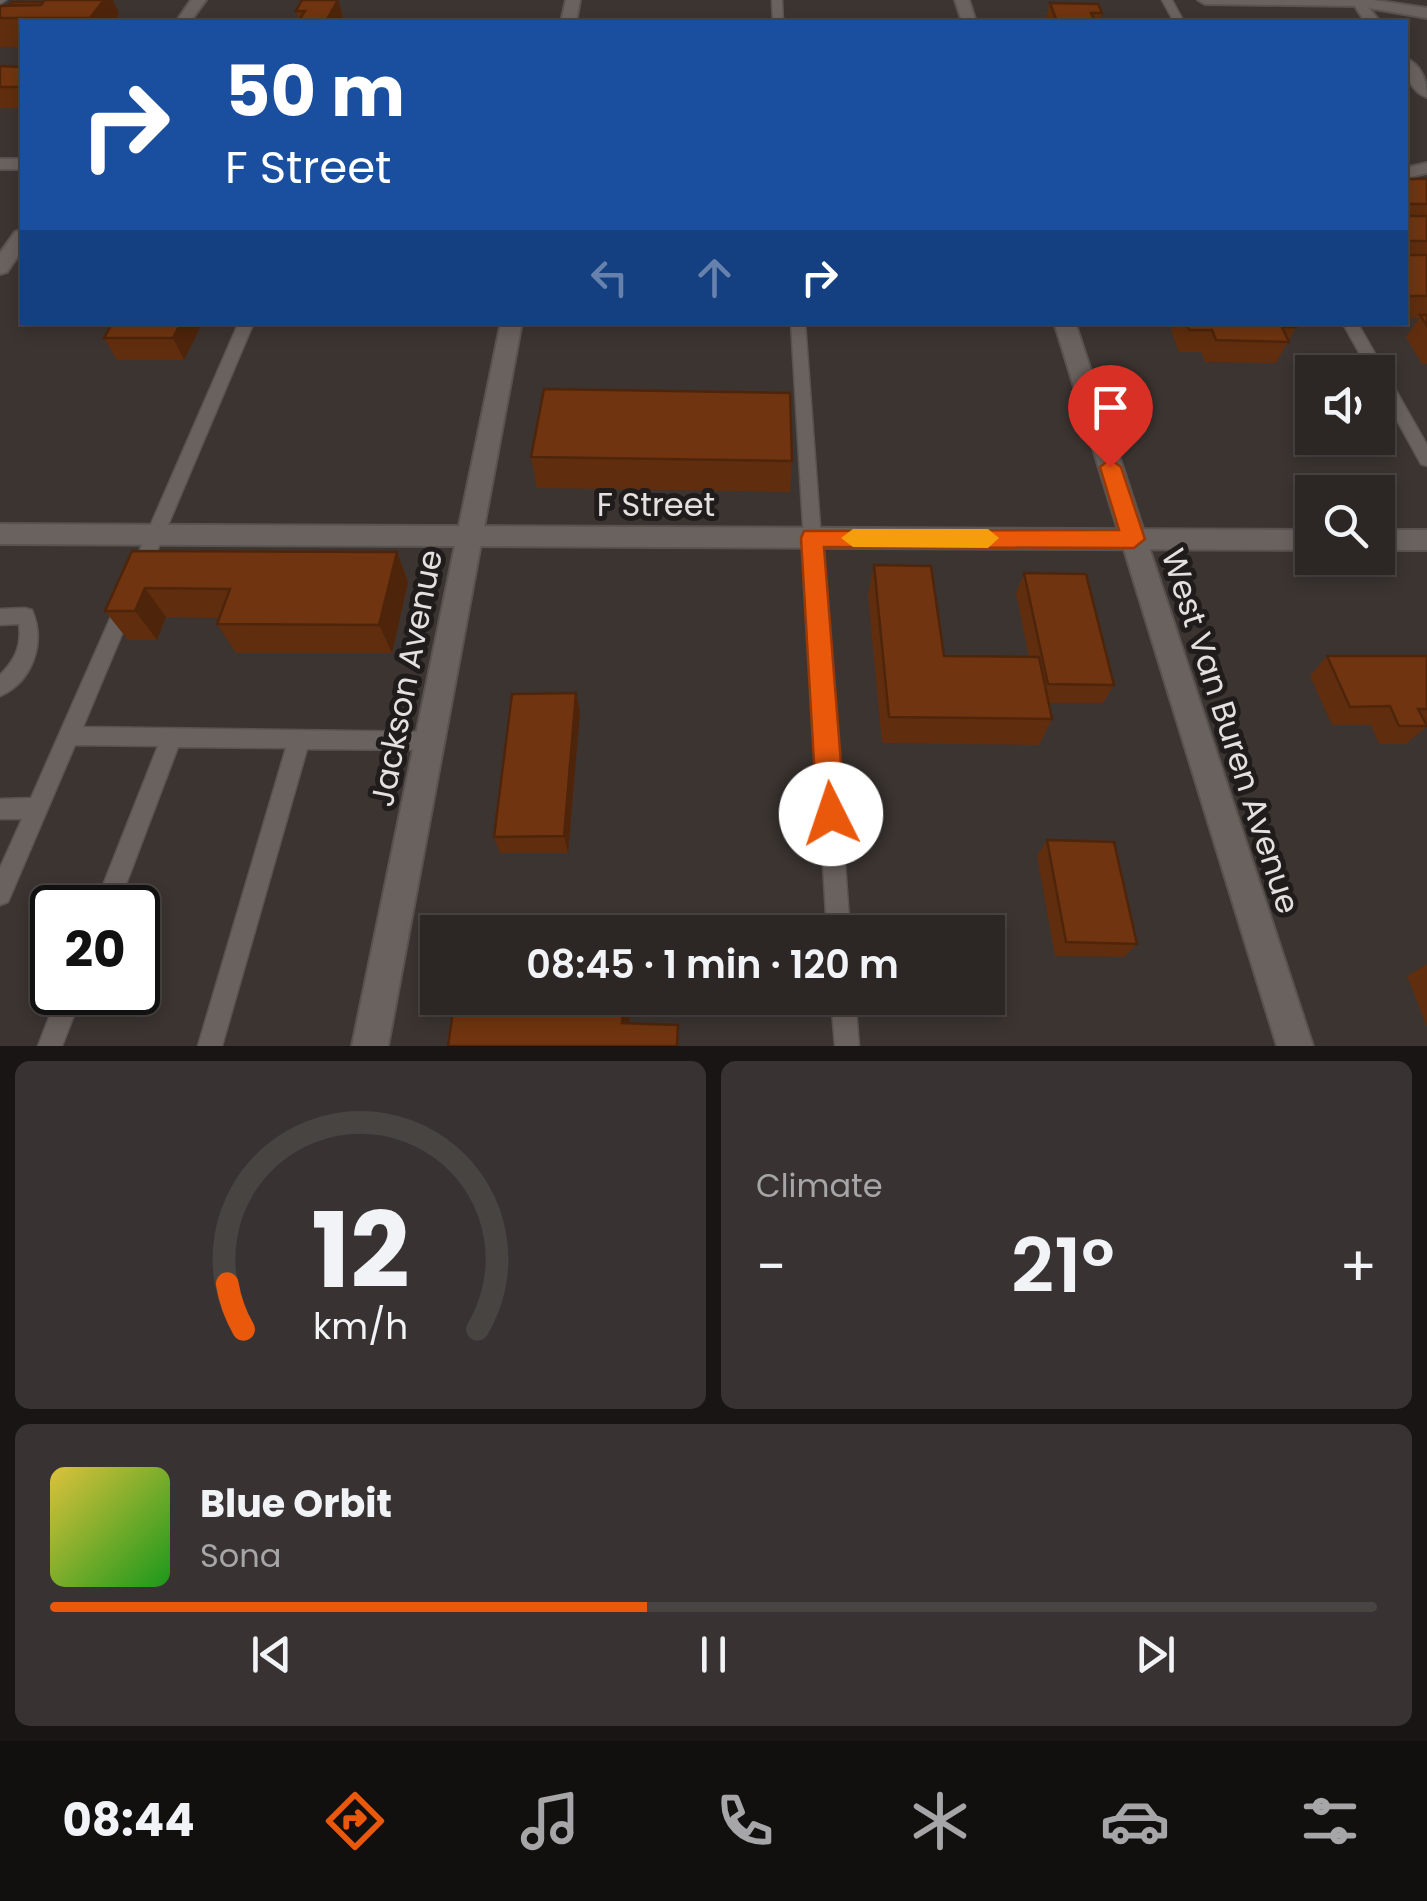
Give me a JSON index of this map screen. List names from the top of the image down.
{
  "streets": {
    "street": ["F Street", "Jackson Avenue", "West Van Buren Avenue"]
  },
  "crossings": [
    ["F Street", "Jackson Avenue"],
    ["F Street", "West Van Buren Avenue"]
  ],
  "page": {
    "turn": ["50 m", "F Street"],
    "limit": "20",
    "trip": "08:45 · 1 min · 120 m",
    "tile": "Climate",
    "heat": ["−", "21°", "+"],
    "song": ["Blue Orbit", "Sona"],
    "tabs": "08:44",
    "gauge": ["12", "km/h"]
  }
}
